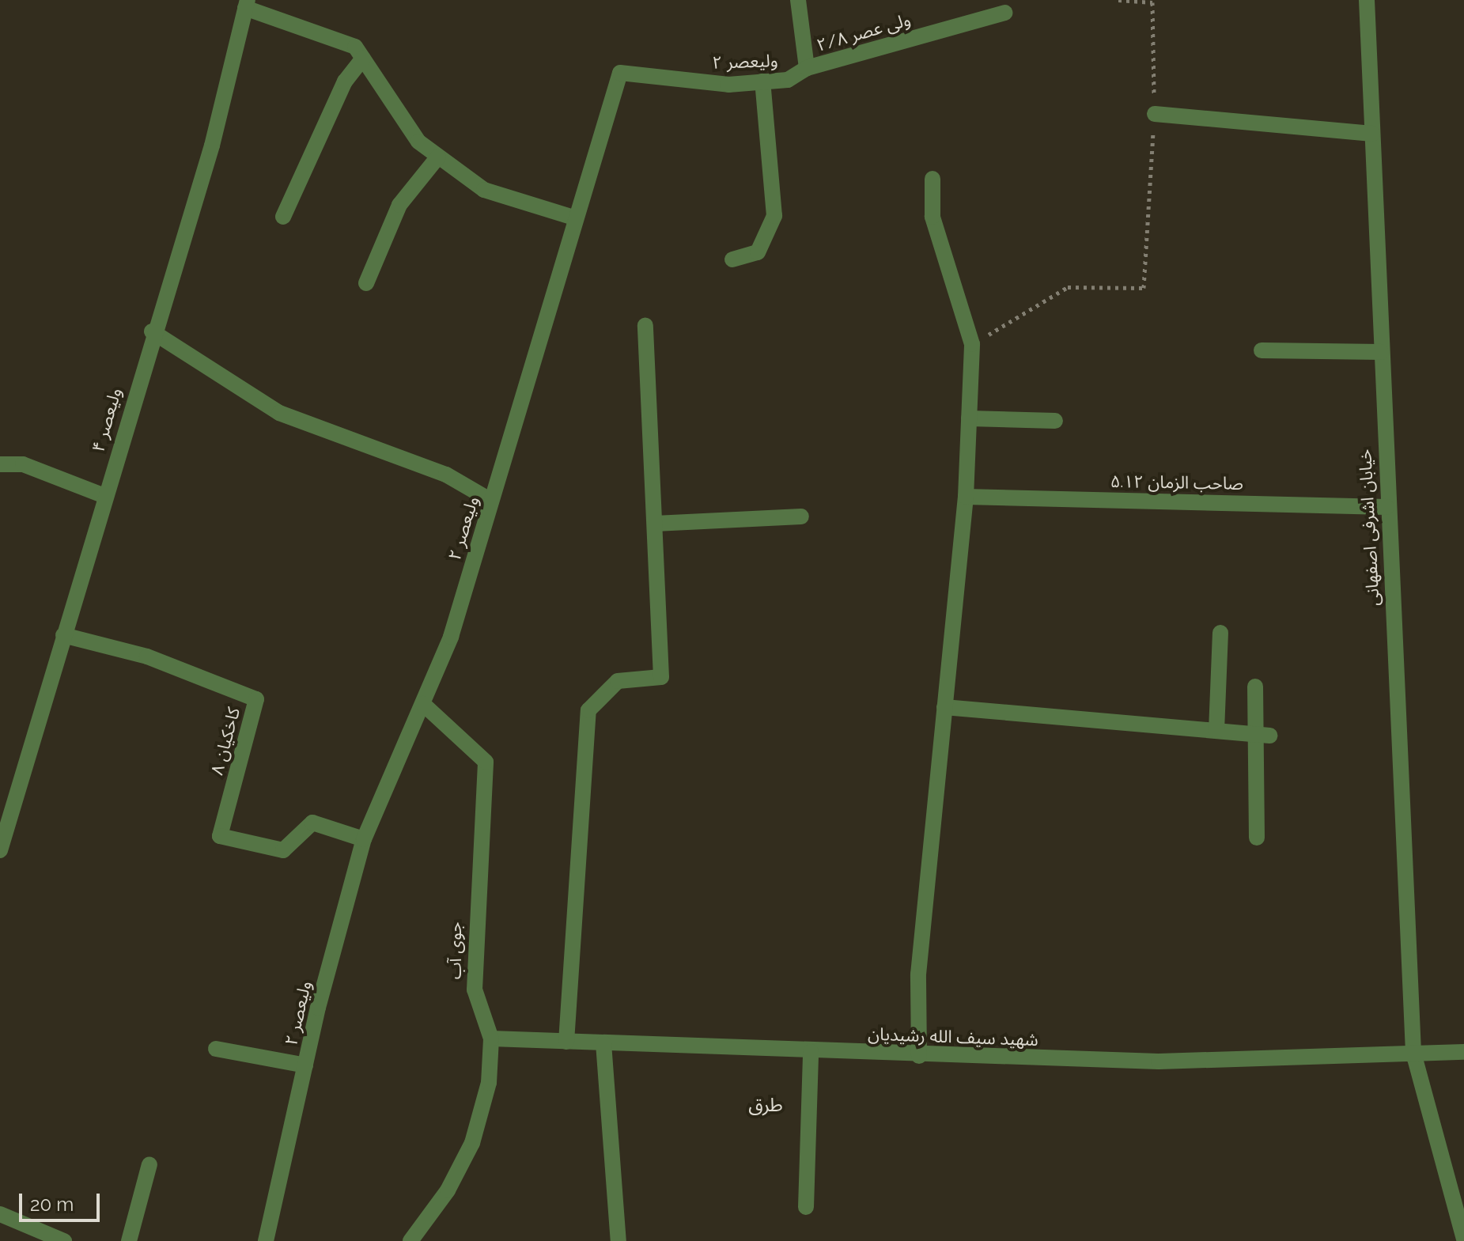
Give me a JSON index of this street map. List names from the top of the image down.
{
  "streets": {
    "street": [
      "ولی عصر ۲/۸",
      "ولیعصر ۲",
      "ولیعصر ۴",
      "صاحب الزمان ۵.۱۲",
      "خیابان اشرفی اصفهانی",
      "کاخکیان ۸",
      "جوی آب",
      "شهید سیف الله رشیدیان"
    ]
  },
  "crossings": [
    ["ولی عصر ۲/۸", "ولیعصر ۲"],
    ["ولیعصر ۲", "کاخکیان ۸"],
    ["ولیعصر ۲", "جوی آب"],
    ["ولیعصر ۴", "کاخکیان ۸"],
    ["صاحب الزمان ۵.۱۲", "خیابان اشرفی اصفهانی"],
    ["خیابان اشرفی اصفهانی", "شهید سیف الله رشیدیان"],
    ["جوی آب", "شهید سیف الله رشیدیان"]
  ],
  "districts": ["طرق"],
  "scale_bar": "20 m"
}
